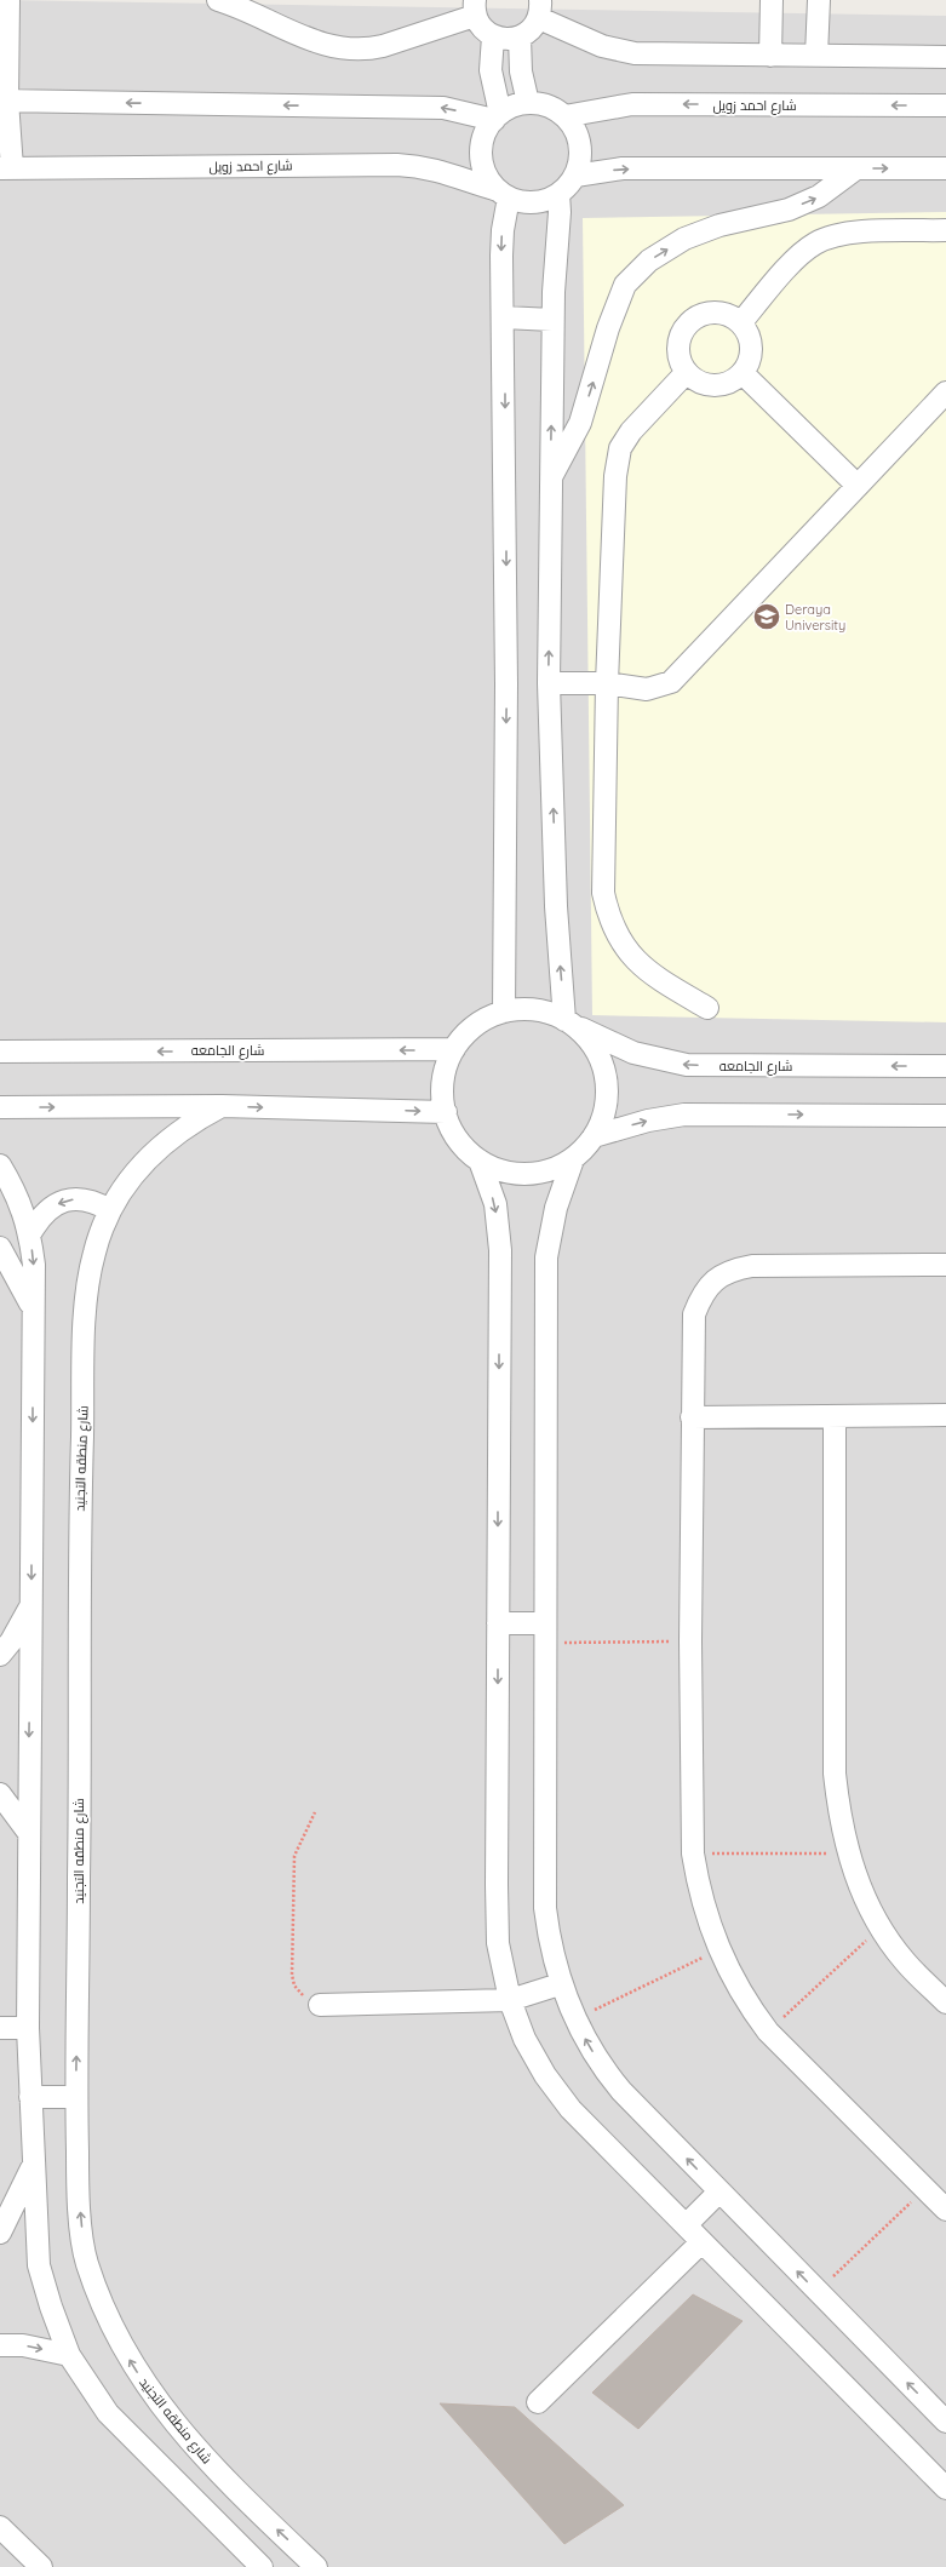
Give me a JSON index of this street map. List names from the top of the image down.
{
  "streets": {
    "street": ["شارع احمد زويل", "شارع الجامعه", "شارع منطقه التجنيد"]
  },
  "places": {
    "school or university": ["Deraya University"]
  }
}
